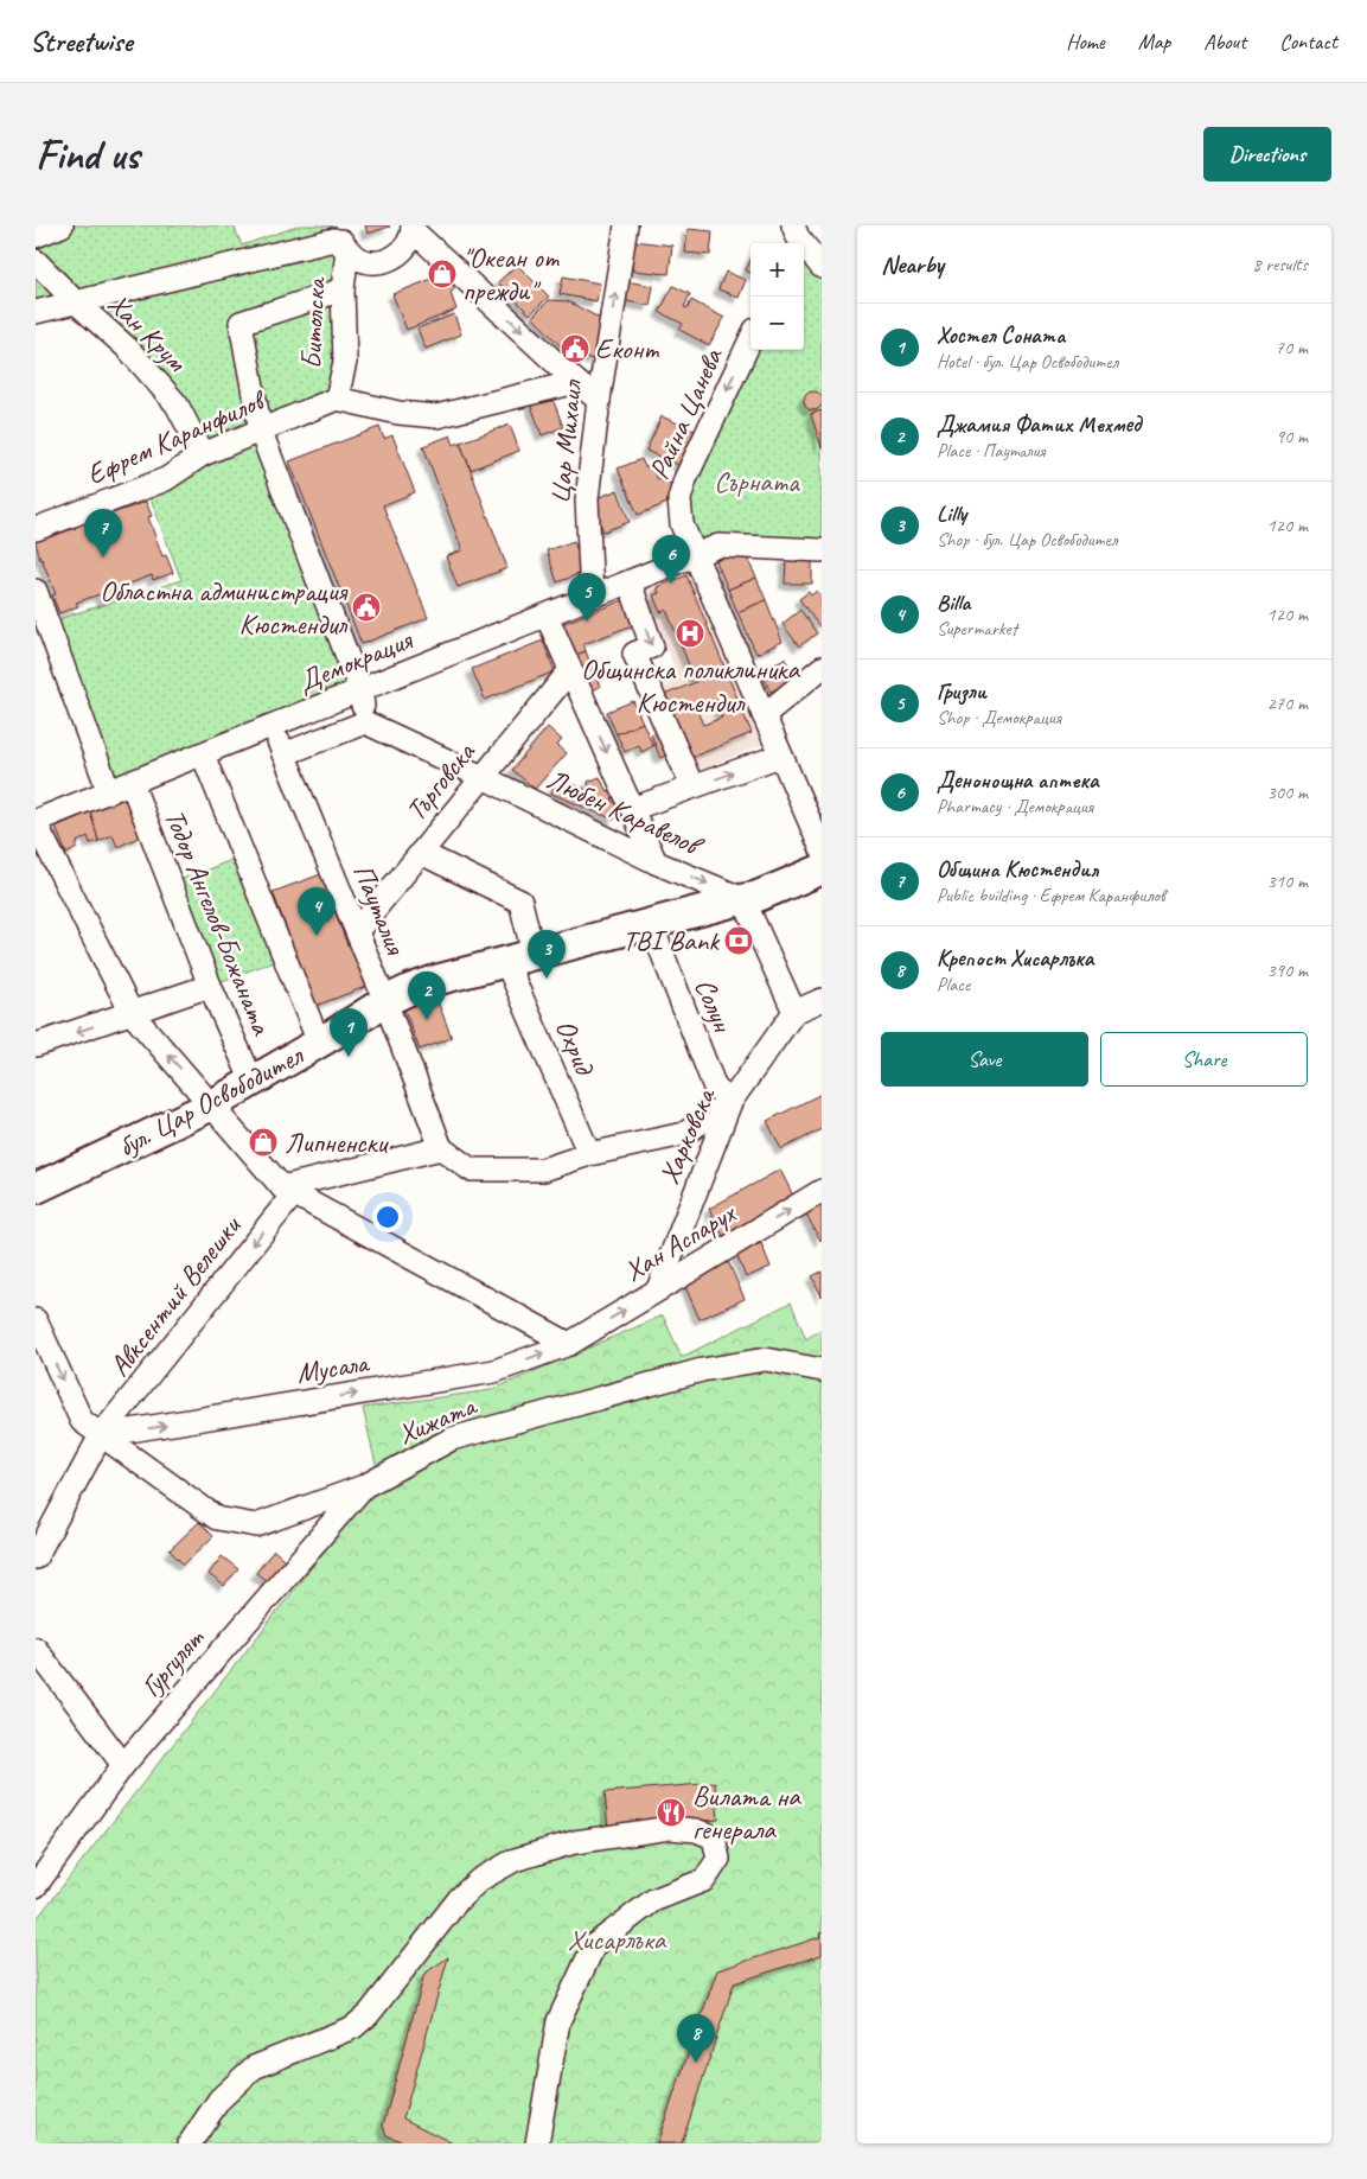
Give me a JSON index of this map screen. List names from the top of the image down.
{
  "streets": {
    "main road": ["бул. Цар Освободител"],
    "street": [
      "Битолска",
      "Хан Крум",
      "Райна Цанева",
      "Ефрем Каранфилов",
      "Цар Михаил",
      "Демокрация",
      "Търговска",
      "Любен Kаравелов",
      "Пауталия",
      "Тодор Ангелов-Божаната",
      "Солун",
      "Охрид",
      "Харковска",
      "Хан Аспарух",
      "Авксентий Велешки",
      "Мусала",
      "Хижата",
      "Гургулят"
    ]
  },
  "crossings": [
    ["Битолска", "Ефрем Каранфилов"],
    ["Хан Крум", "Ефрем Каранфилов"],
    ["Райна Цанева", "Демокрация"],
    ["Цар Михаил", "Демокрация"],
    ["Демокрация", "Пауталия"],
    ["Демокрация", "Тодор Ангелов-Божаната"],
    ["Търговска", "Любен Kаравелов"],
    ["Търговска", "Пауталия"],
    ["Търговска", "Охрид"],
    ["Любен Kаравелов", "бул. Цар Освободител"],
    ["Пауталия", "бул. Цар Освободител"],
    ["Тодор Ангелов-Божаната", "бул. Цар Освободител"],
    ["Солун", "бул. Цар Освободител"],
    ["Солун", "Харковска"],
    ["Охрид", "бул. Цар Освободител"],
    ["Харковска", "Хан Аспарух"],
    ["Хан Аспарух", "Мусала"],
    ["Авксентий Велешки", "Мусала"],
    ["Авксентий Велешки", "Хижата"],
    ["Мусала", "Хижата"],
    ["Хижата", "Гургулят"]
  ],
  "one_way": [
    "Райна Цанева",
    "Цар Михаил",
    "Авксентий Велешки",
    "Мусала"
  ],
  "parks": ["Сърната", "Хисарлъка"],
  "places": {
    "shop": ["\"Океан от прежди\"", "Липненски"],
    "public building": ["Еконт", "Областна администрация Кюстендил"],
    "hospital": ["Общинска поликлиника Кюстендил"],
    "bank": ["TBI Bank"],
    "restaurant": ["Вилата на генерала"]
  },
  "page": {
    "header": "Streetwise",
    "nav": [
      "Home",
      "Map",
      "About",
      "Contact"
    ],
    "buttons": [
      "Directions",
      ["Save", "Share"]
    ],
    "title": "Find us",
    "heading": ["Nearby", "8 results"],
    "map_buttons": ["+", "−"],
    "list": [
      {
        "mark": "1",
        "name": "Хостел Соната",
        "note": "Hotel · бул. Цар Освободител",
        "value": "70 m"
      },
      {
        "mark": "2",
        "name": "Джамия Фатих Мехмед",
        "note": "Place · Пауталия",
        "value": "90 m"
      },
      {
        "mark": "3",
        "name": "Lilly",
        "note": "Shop · бул. Цар Освободител",
        "value": "120 m"
      },
      {
        "mark": "4",
        "name": "Billa",
        "note": "Supermarket",
        "value": "120 m"
      },
      {
        "mark": "5",
        "name": "Гризли",
        "note": "Shop · Демокрация",
        "value": "270 m"
      },
      {
        "mark": "6",
        "name": "Денонощна аптека",
        "note": "Pharmacy · Демокрация",
        "value": "300 m"
      },
      {
        "mark": "7",
        "name": "Община Кюстендил",
        "note": "Public building · Ефрем Каранфилов",
        "value": "310 m"
      },
      {
        "mark": "8",
        "name": "Крепост Хисарлъка",
        "note": "Place",
        "value": "390 m"
      }
    ],
    "pins": [
      "7",
      "6",
      "5",
      "4",
      "3",
      "2",
      "1",
      "8"
    ]
  }
}
